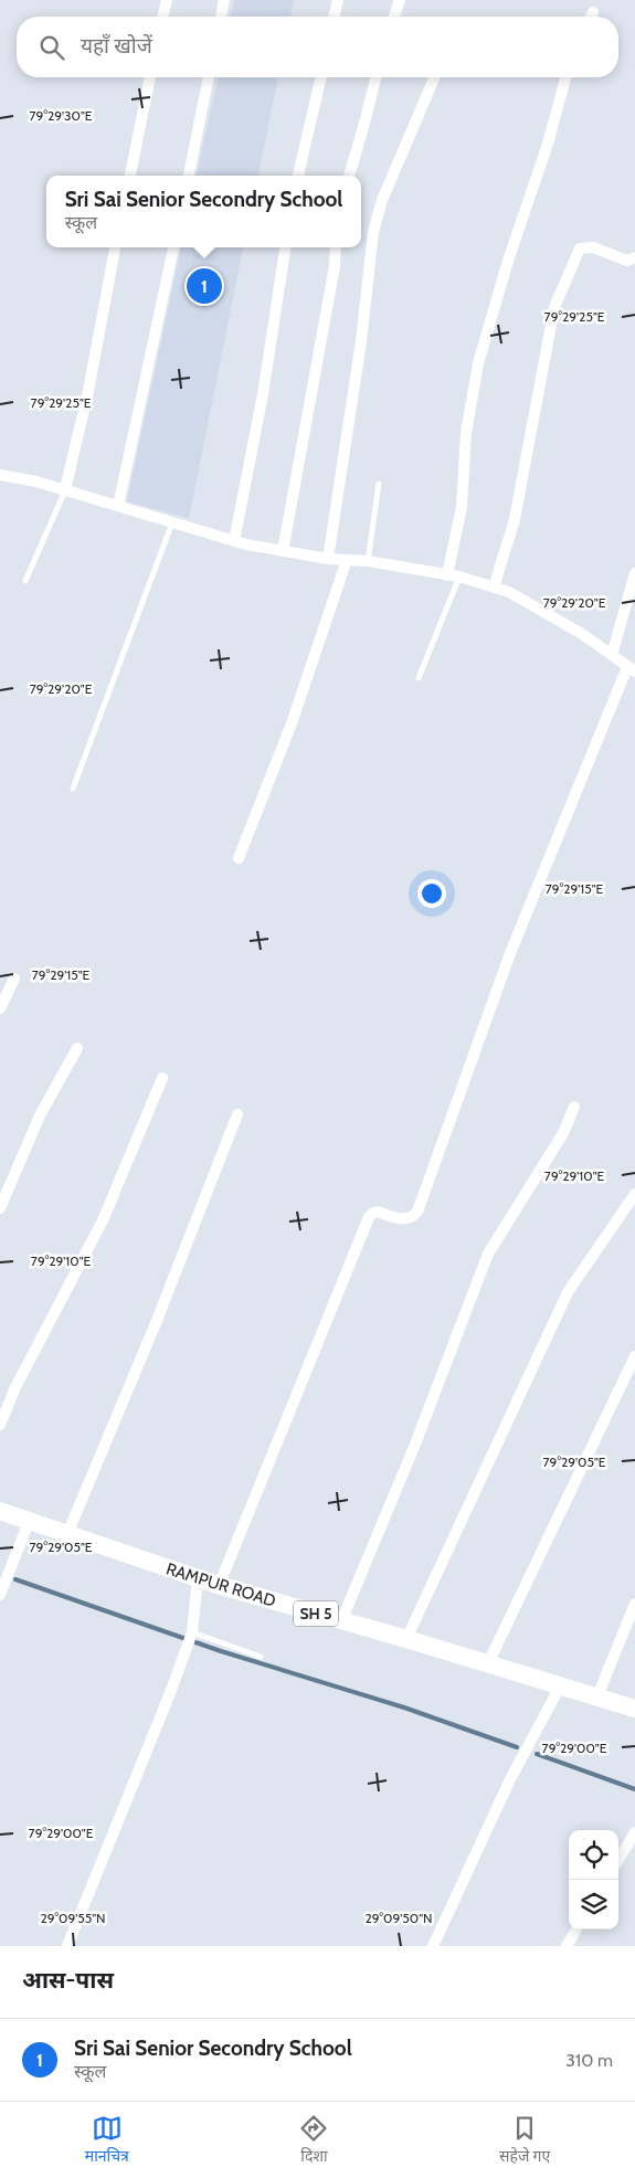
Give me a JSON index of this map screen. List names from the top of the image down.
{
  "streets": {
    "main road": ["RAMPUR ROAD", "SH 5"]
  },
  "page": {
    "search": "यहाँ खोजें",
    "popup": ["Sri Sai Senior Secondry School", "स्कूल"],
    "pins": "1",
    "heading": "आस-पास",
    "list": [
      {
        "mark": "1",
        "name": "Sri Sai Senior Secondry School",
        "note": "स्कूल",
        "value": "310 m"
      }
    ],
    "nav": ["मानचित्र", "दिशा", "सहेजे गए"]
  },
  "coordinates": [
    "79°29'30\"E",
    "79°29'25\"E",
    "79°29'20\"E",
    "79°29'15\"E",
    "79°29'10\"E",
    "79°29'05\"E",
    "79°29'00\"E",
    "29°09'55\"N",
    "29°09'50\"N"
  ]
}
